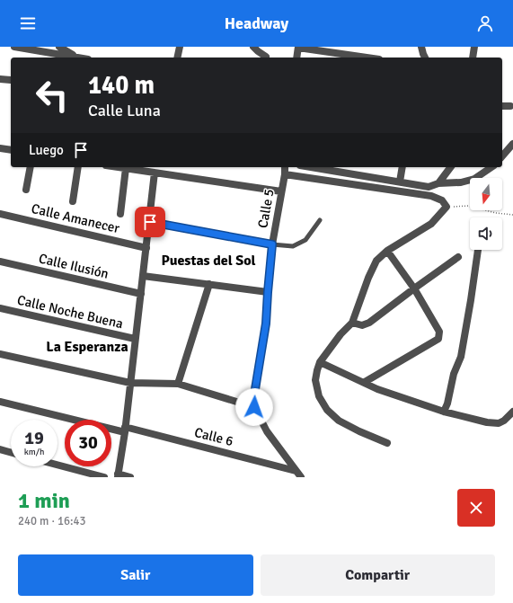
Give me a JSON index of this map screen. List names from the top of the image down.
{
  "streets": {
    "street": [
      "Calle 5",
      "Calle Amanecer",
      "Calle Ilusión",
      "Calle Noche Buena",
      "Calle 6"
    ]
  },
  "districts": ["Puestas del Sol", "La Esperanza"],
  "north": "bottom",
  "page": {
    "header": "Headway",
    "turn": ["140 m", "Calle Luna"],
    "then": "Luego",
    "speed": "19 km/h",
    "limit": "30",
    "heading": ["1 min", "240 m · 16:43"],
    "buttons": ["Salir", "Compartir"]
  }
}
